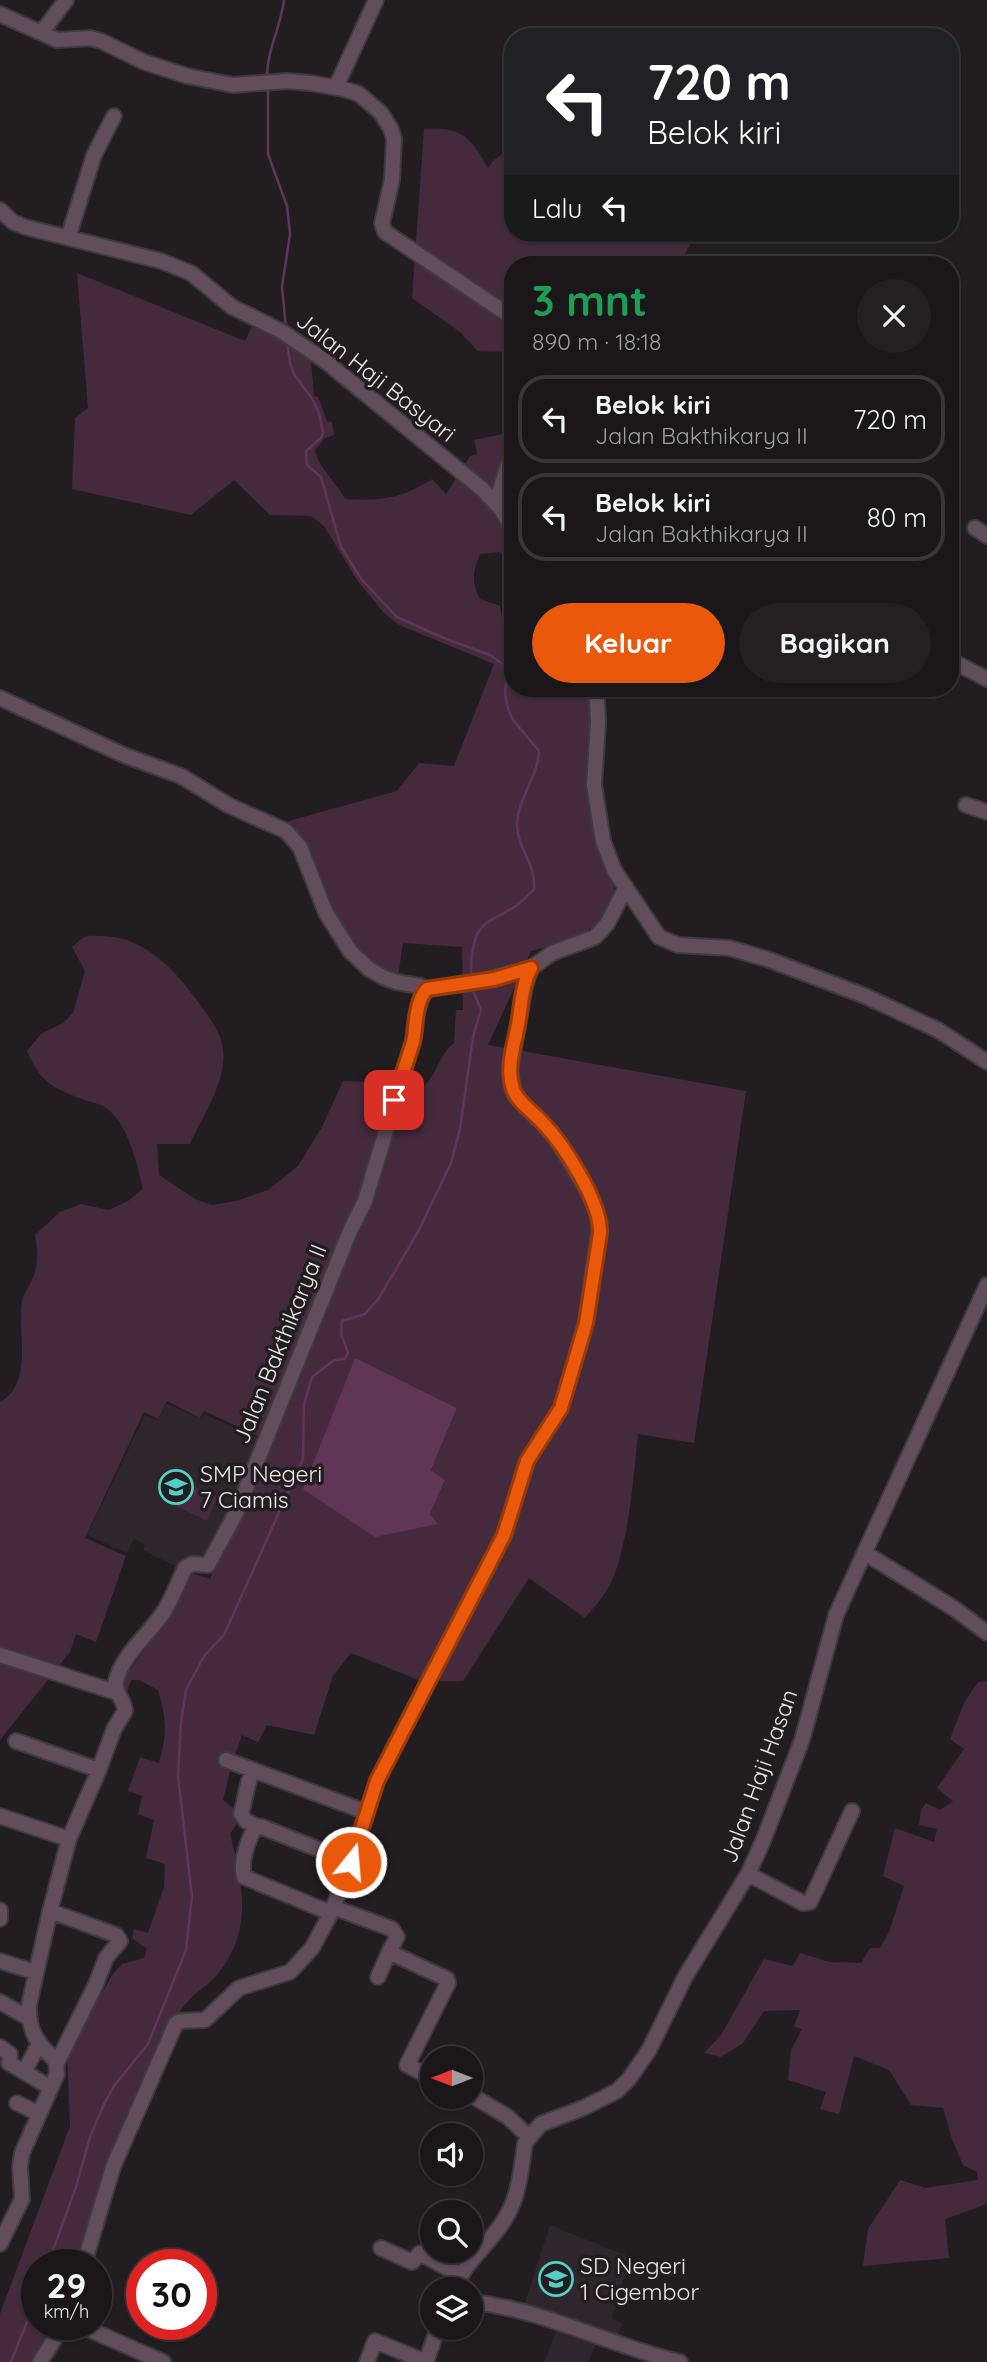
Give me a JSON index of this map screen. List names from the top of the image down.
{
  "streets": {
    "street": ["Jalan Haji Basyari", "Jalan Bakthikarya II", "Jalan Haji Hasan"]
  },
  "places": {
    "school or university": ["SMP Negeri 7 Ciamis", "SD Negeri 1 Cigembor"]
  },
  "north": "left",
  "page": {
    "turn": ["720 m", "Belok kiri"],
    "then": "Lalu",
    "heading": ["3 mnt", "890 m · 18:18"],
    "list": [
      {
        "name": "Belok kiri",
        "note": "Jalan Bakthikarya II",
        "value": "720 m"
      },
      {
        "name": "Belok kiri",
        "note": "Jalan Bakthikarya II",
        "value": "80 m"
      }
    ],
    "buttons": ["Keluar", "Bagikan"],
    "speed": "29 km/h",
    "limit": "30"
  }
}
